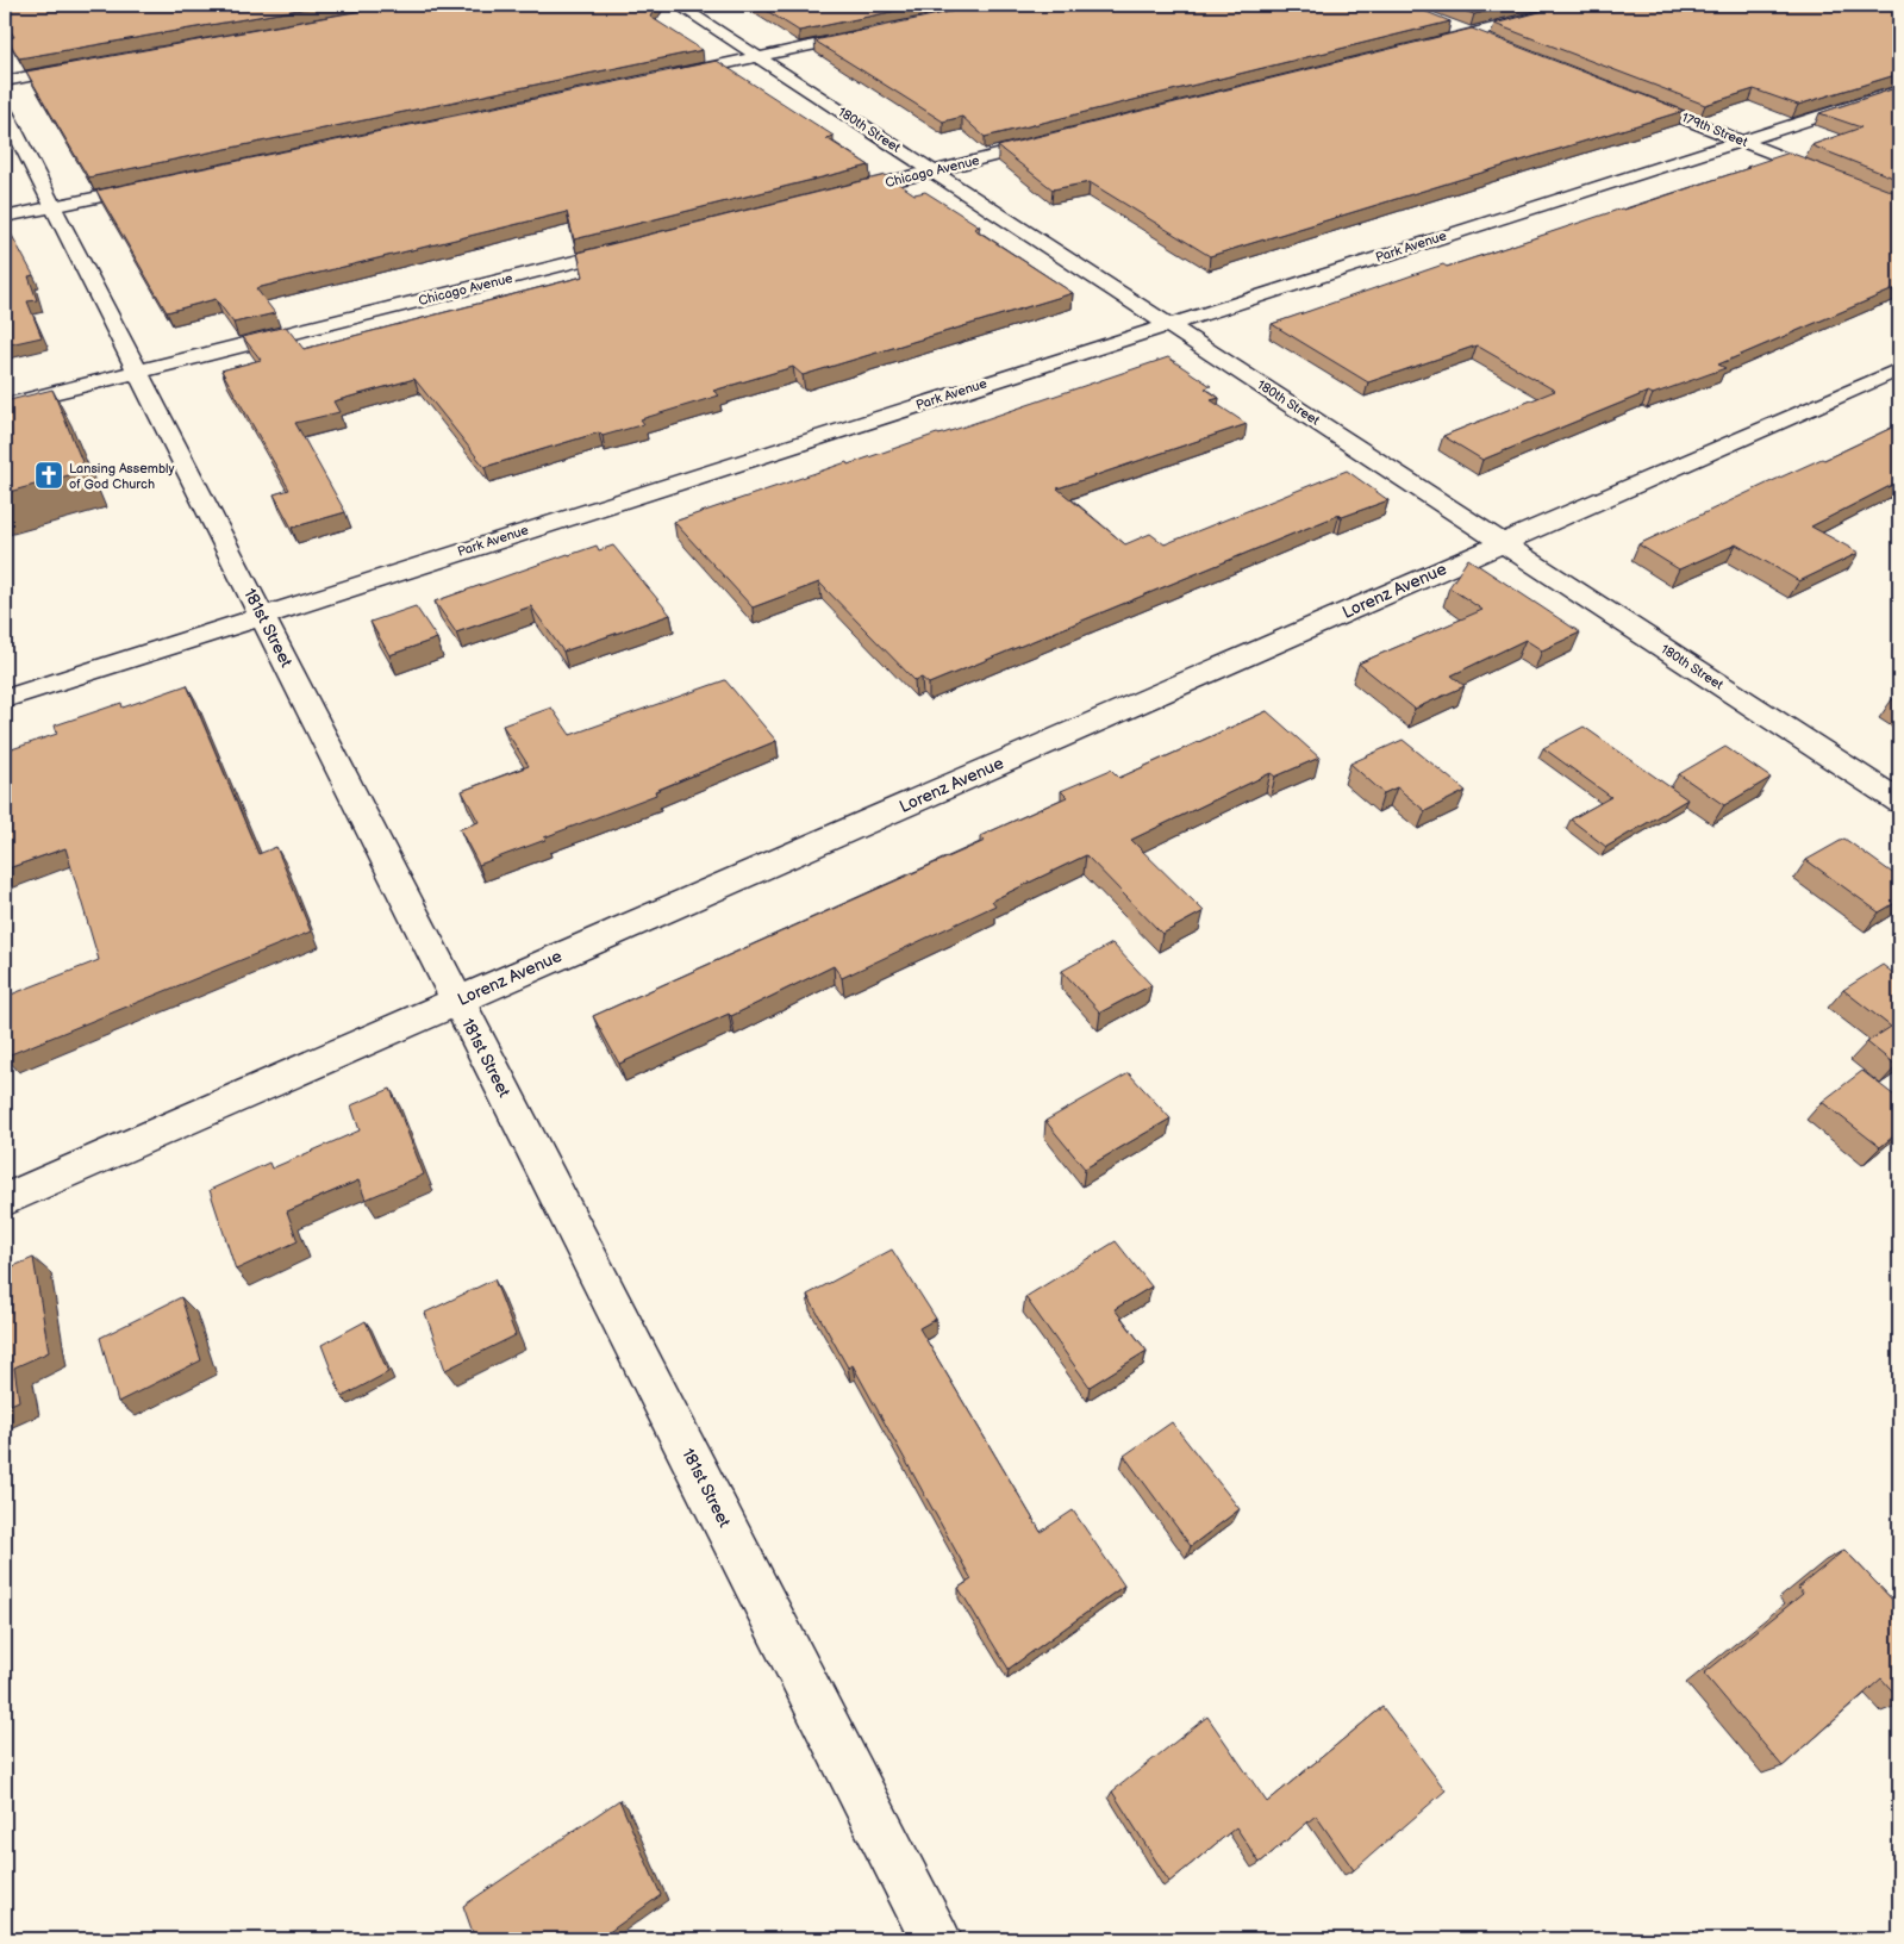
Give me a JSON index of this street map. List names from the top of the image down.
{
  "streets": {
    "street": [
      "180th Street",
      "179th Street",
      "Chicago Avenue",
      "Park Avenue",
      "Lorenz Avenue",
      "181st Street"
    ]
  },
  "crossings": [
    ["180th Street", "Chicago Avenue"],
    ["180th Street", "Park Avenue"],
    ["180th Street", "Lorenz Avenue"],
    ["179th Street", "Park Avenue"],
    ["Chicago Avenue", "181st Street"],
    ["Park Avenue", "181st Street"],
    ["Lorenz Avenue", "181st Street"]
  ],
  "places": {
    "church": ["Lansing Assembly of God Church"]
  }
}
